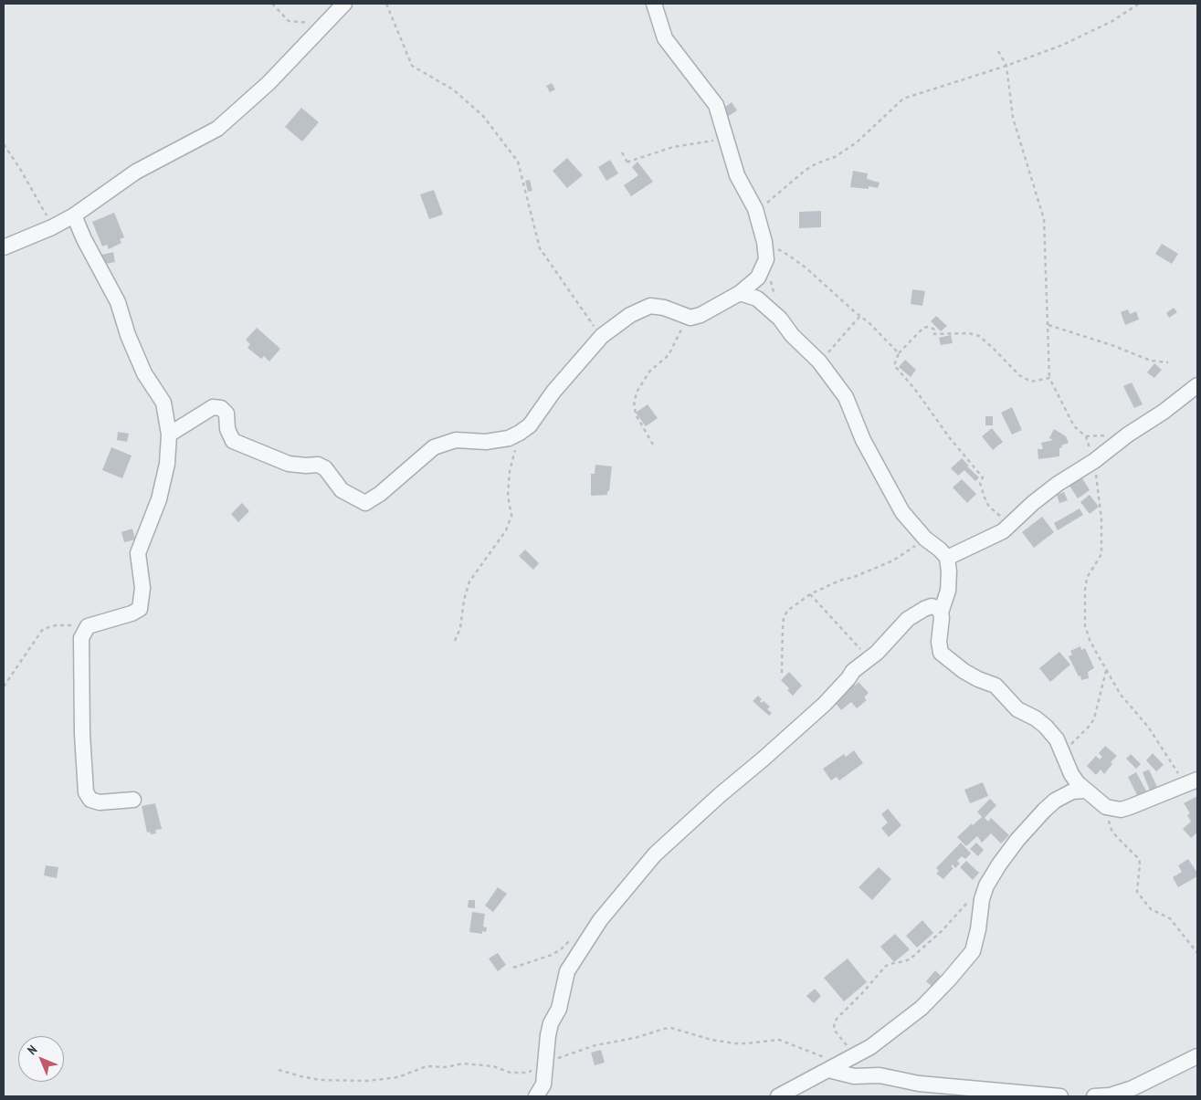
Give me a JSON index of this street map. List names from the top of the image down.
{
  "north": "top left"
}
